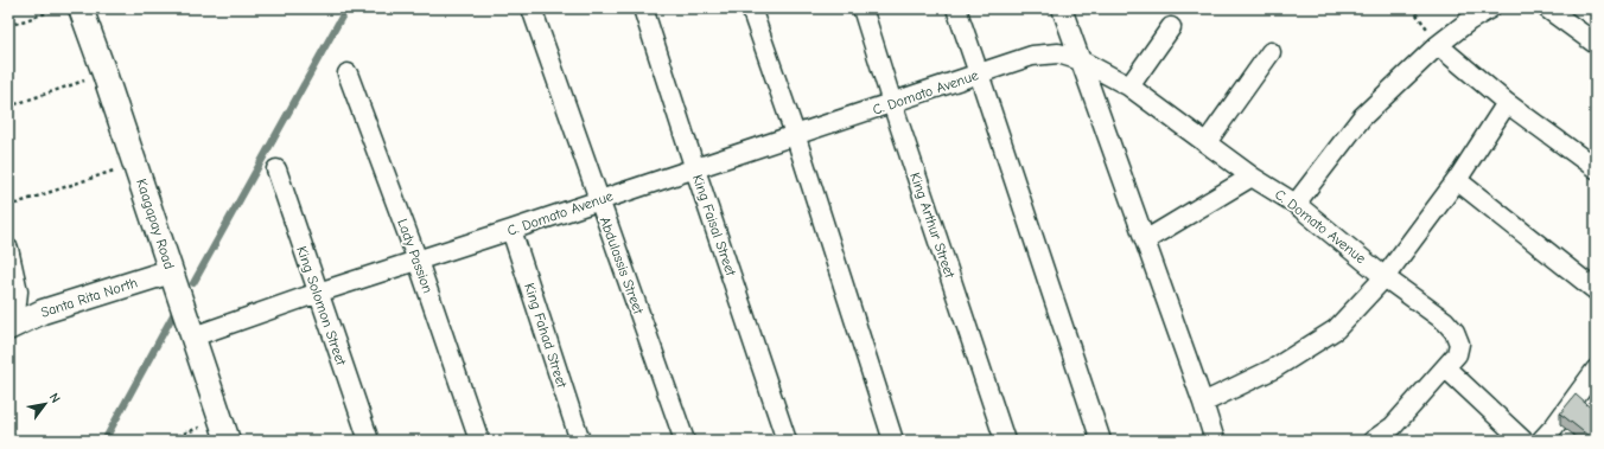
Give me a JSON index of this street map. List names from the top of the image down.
{
  "streets": {
    "street": [
      "C. Domato Avenue",
      "Kaagapay Road",
      "King Faisal Street",
      "King Arthur Street",
      "Lady Passion",
      "Abdulassis Street",
      "Santa Rita North",
      "King Solomon Street",
      "King Fahad Street"
    ]
  },
  "crossings": [
    ["C. Domato Avenue", "Kaagapay Road"],
    ["C. Domato Avenue", "King Faisal Street"],
    ["C. Domato Avenue", "King Arthur Street"],
    ["C. Domato Avenue", "Lady Passion"],
    ["C. Domato Avenue", "Abdulassis Street"],
    ["C. Domato Avenue", "King Solomon Street"],
    ["C. Domato Avenue", "King Fahad Street"],
    ["Kaagapay Road", "Santa Rita North"]
  ],
  "north": "top right"
}
